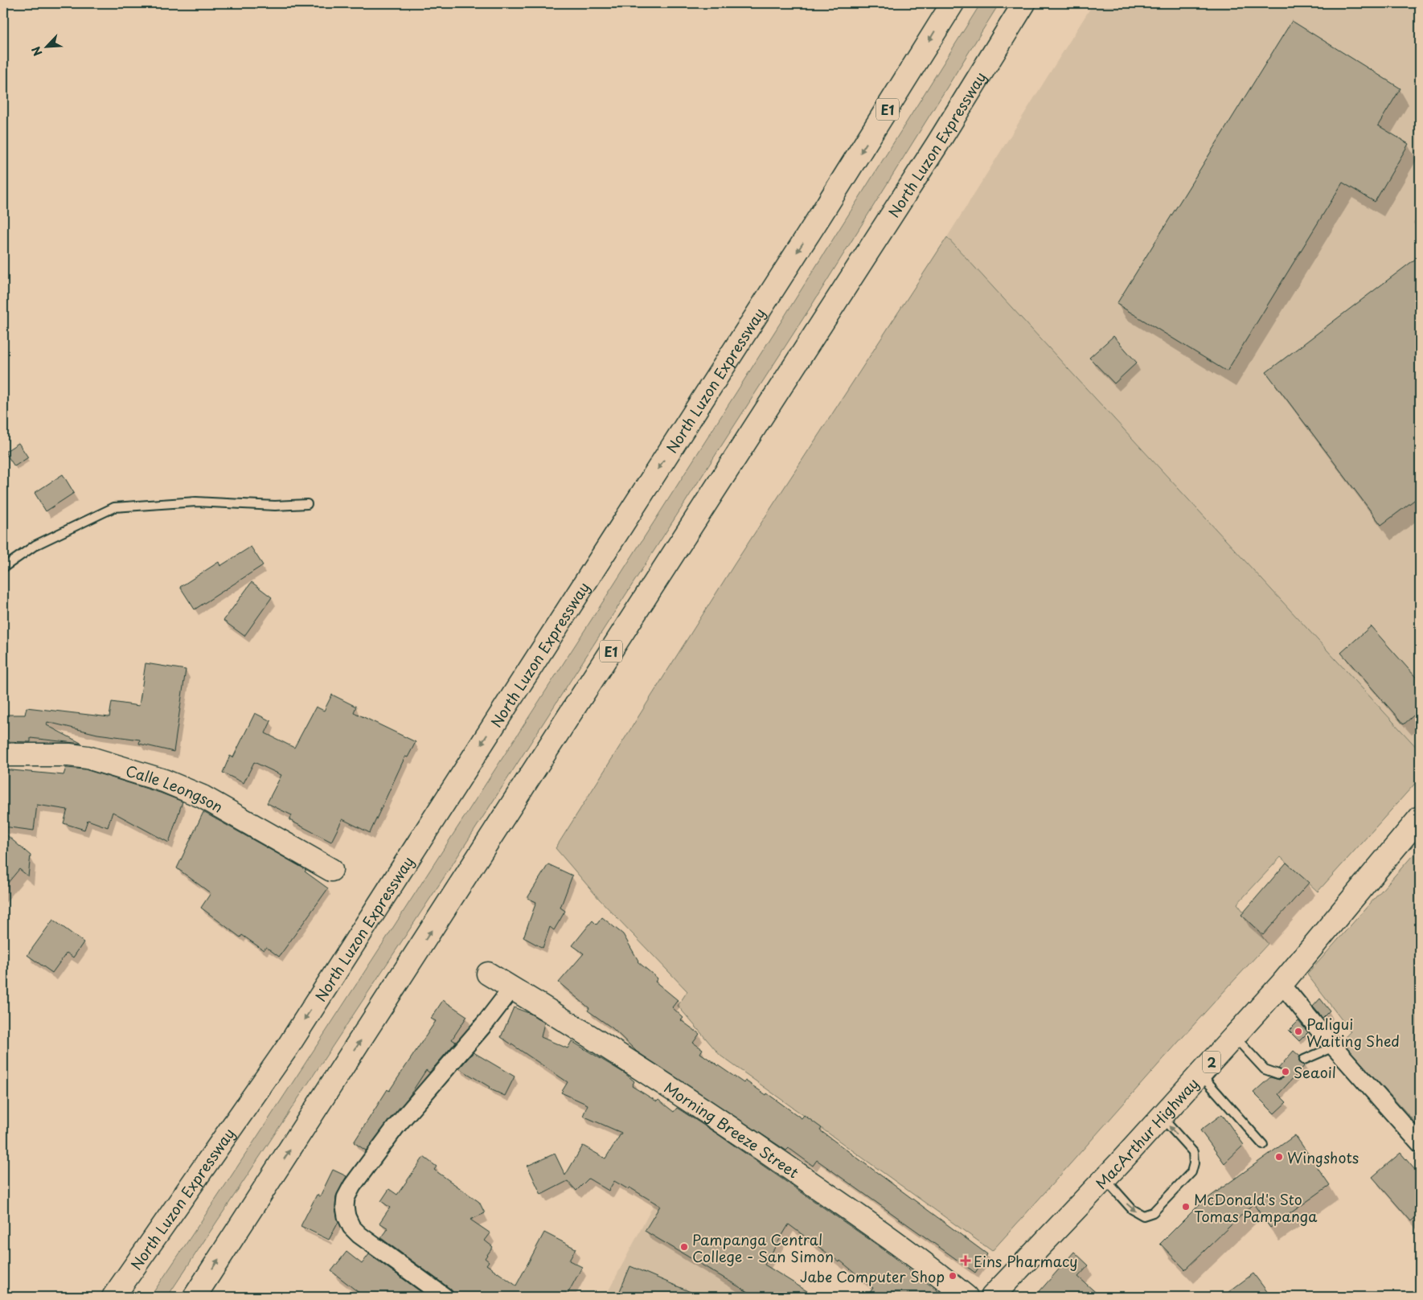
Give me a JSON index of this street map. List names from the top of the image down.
{
  "streets": {
    "main road": [
      "E1",
      "North Luzon Expressway",
      "Calle Leongson",
      "2",
      "Morning Breeze Street",
      "MacArthur Highway"
    ]
  },
  "places": {
    "other": [
      "Paligui Waiting Shed",
      "Seaoil",
      "Wingshots",
      "McDonald's Sto Tomas Pampanga",
      "Pampanga Central College - San Simon",
      "Jabe Computer Shop"
    ],
    "health": ["Eins Pharmacy"]
  },
  "north": "bottom left"
}
